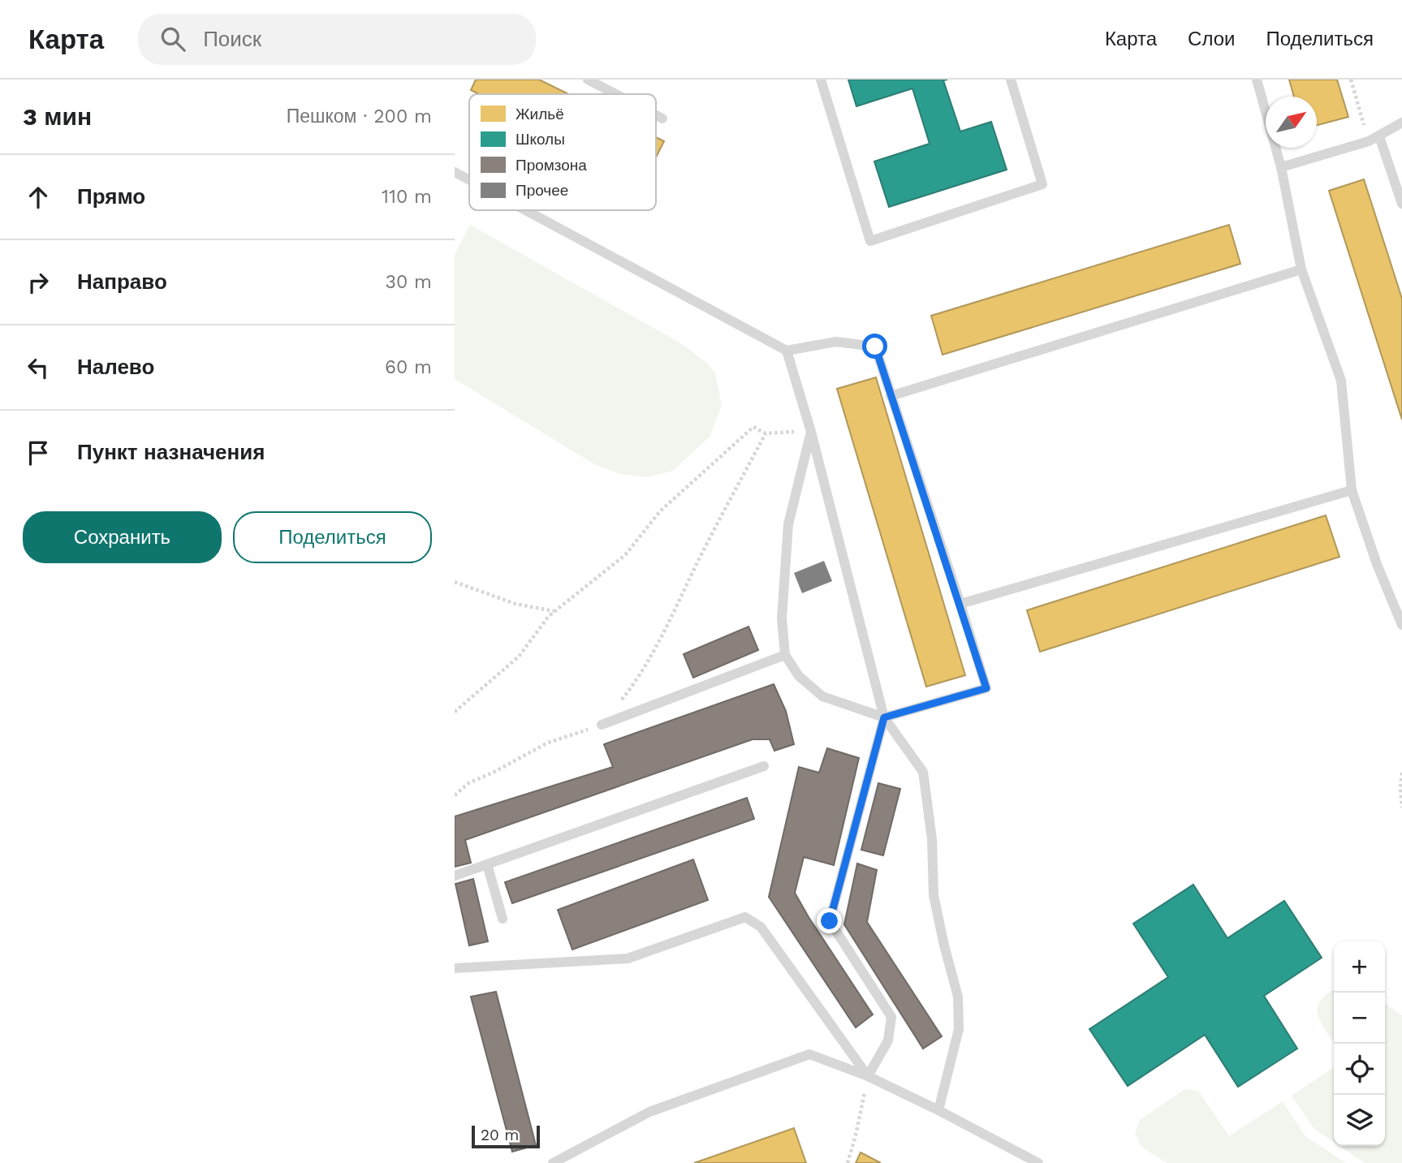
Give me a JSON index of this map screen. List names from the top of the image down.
{
  "legend": [
    "Жильё",
    "Школы",
    "Промзона",
    "Прочее"
  ],
  "scale_bar": "20 m",
  "north": "top right",
  "page": {
    "header": "Карта",
    "search": "Поиск",
    "nav": ["Карта", "Слои", "Поделиться"],
    "heading": ["3 мин", "Пешком · 200 m"],
    "list": [
      ["Прямо", "110 m"],
      ["Направо", "30 m"],
      ["Налево", "60 m"],
      "Пункт назначения"
    ],
    "buttons": ["Сохранить", "Поделиться"],
    "map_buttons": ["+", "−"],
    "scale": "20 m"
  }
}
